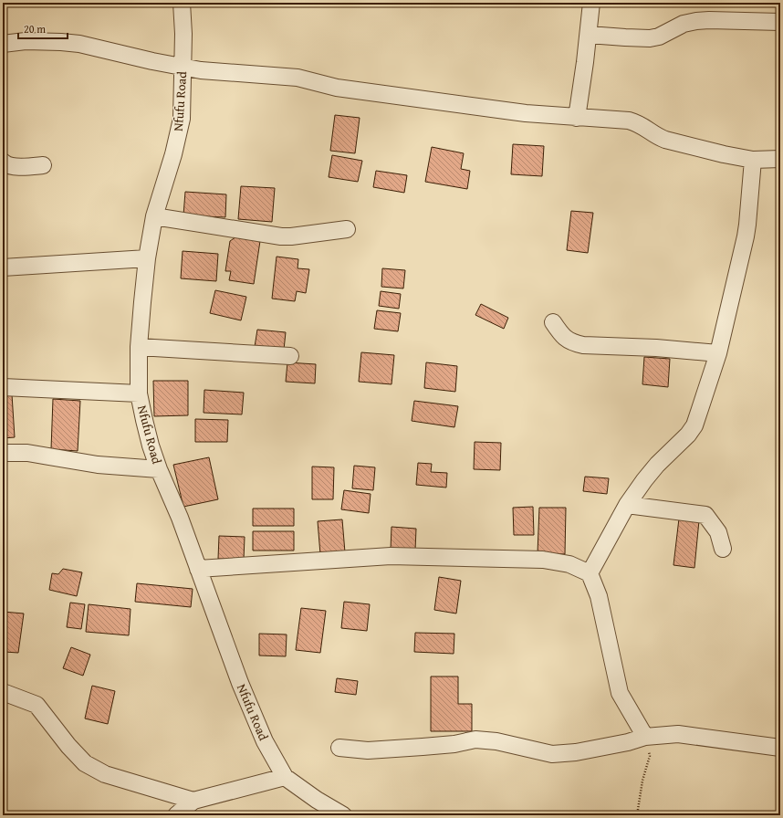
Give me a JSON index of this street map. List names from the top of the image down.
{
  "streets": {
    "street": ["Nfufu Road"]
  },
  "scale_bar": "20 m"
}
